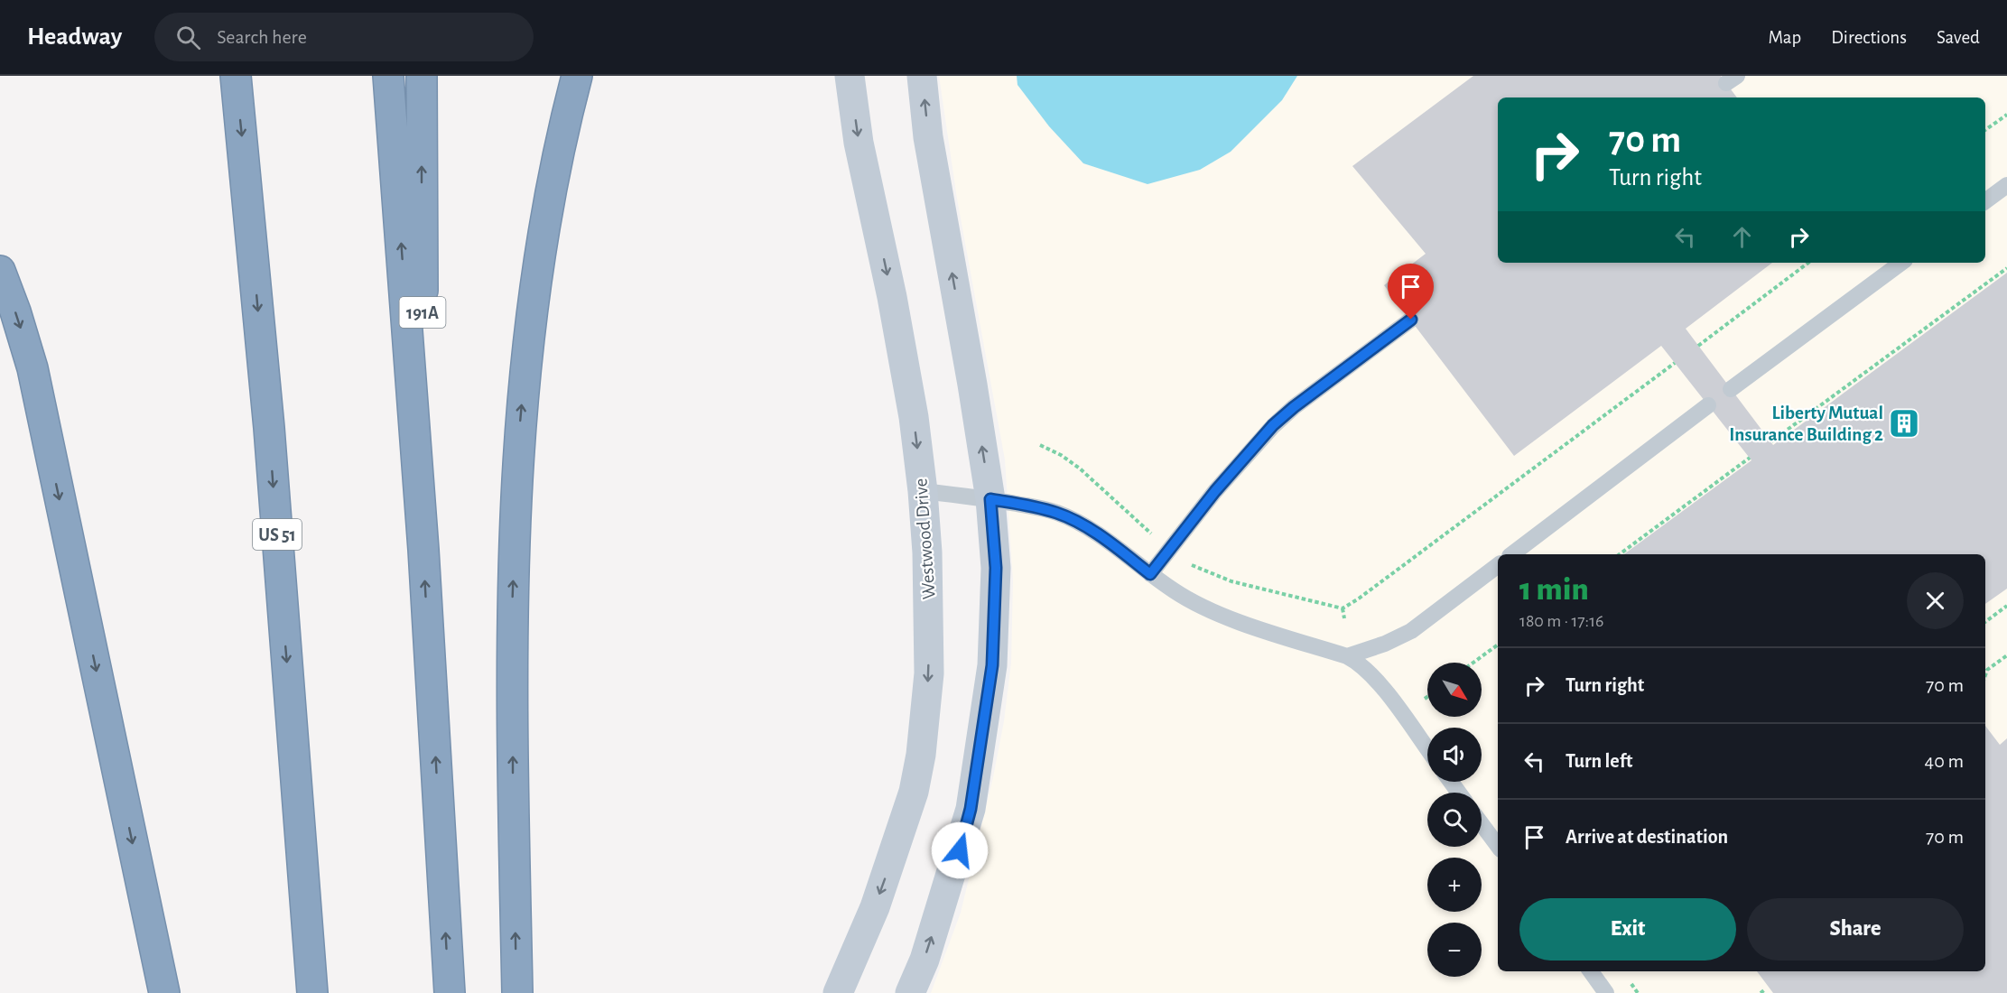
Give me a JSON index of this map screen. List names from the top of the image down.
{
  "streets": {
    "highway": ["191A", "US 51"],
    "street": ["Westwood Drive"]
  },
  "places": {
    "building": ["Liberty Mutual Insurance Building 2"]
  },
  "north": "bottom right",
  "page": {
    "header": "Headway",
    "search": "Search here",
    "nav": ["Map", "Directions", "Saved"],
    "turn": ["70 m", "Turn right"],
    "heading": ["1 min", "180 m · 17:16"],
    "list": [
      {
        "name": "Turn right",
        "value": "70 m"
      },
      {
        "name": "Turn left",
        "value": "40 m"
      },
      {
        "name": "Arrive at destination",
        "value": "70 m"
      }
    ],
    "map_buttons": ["+", "−"],
    "buttons": ["Exit", "Share"]
  }
}
